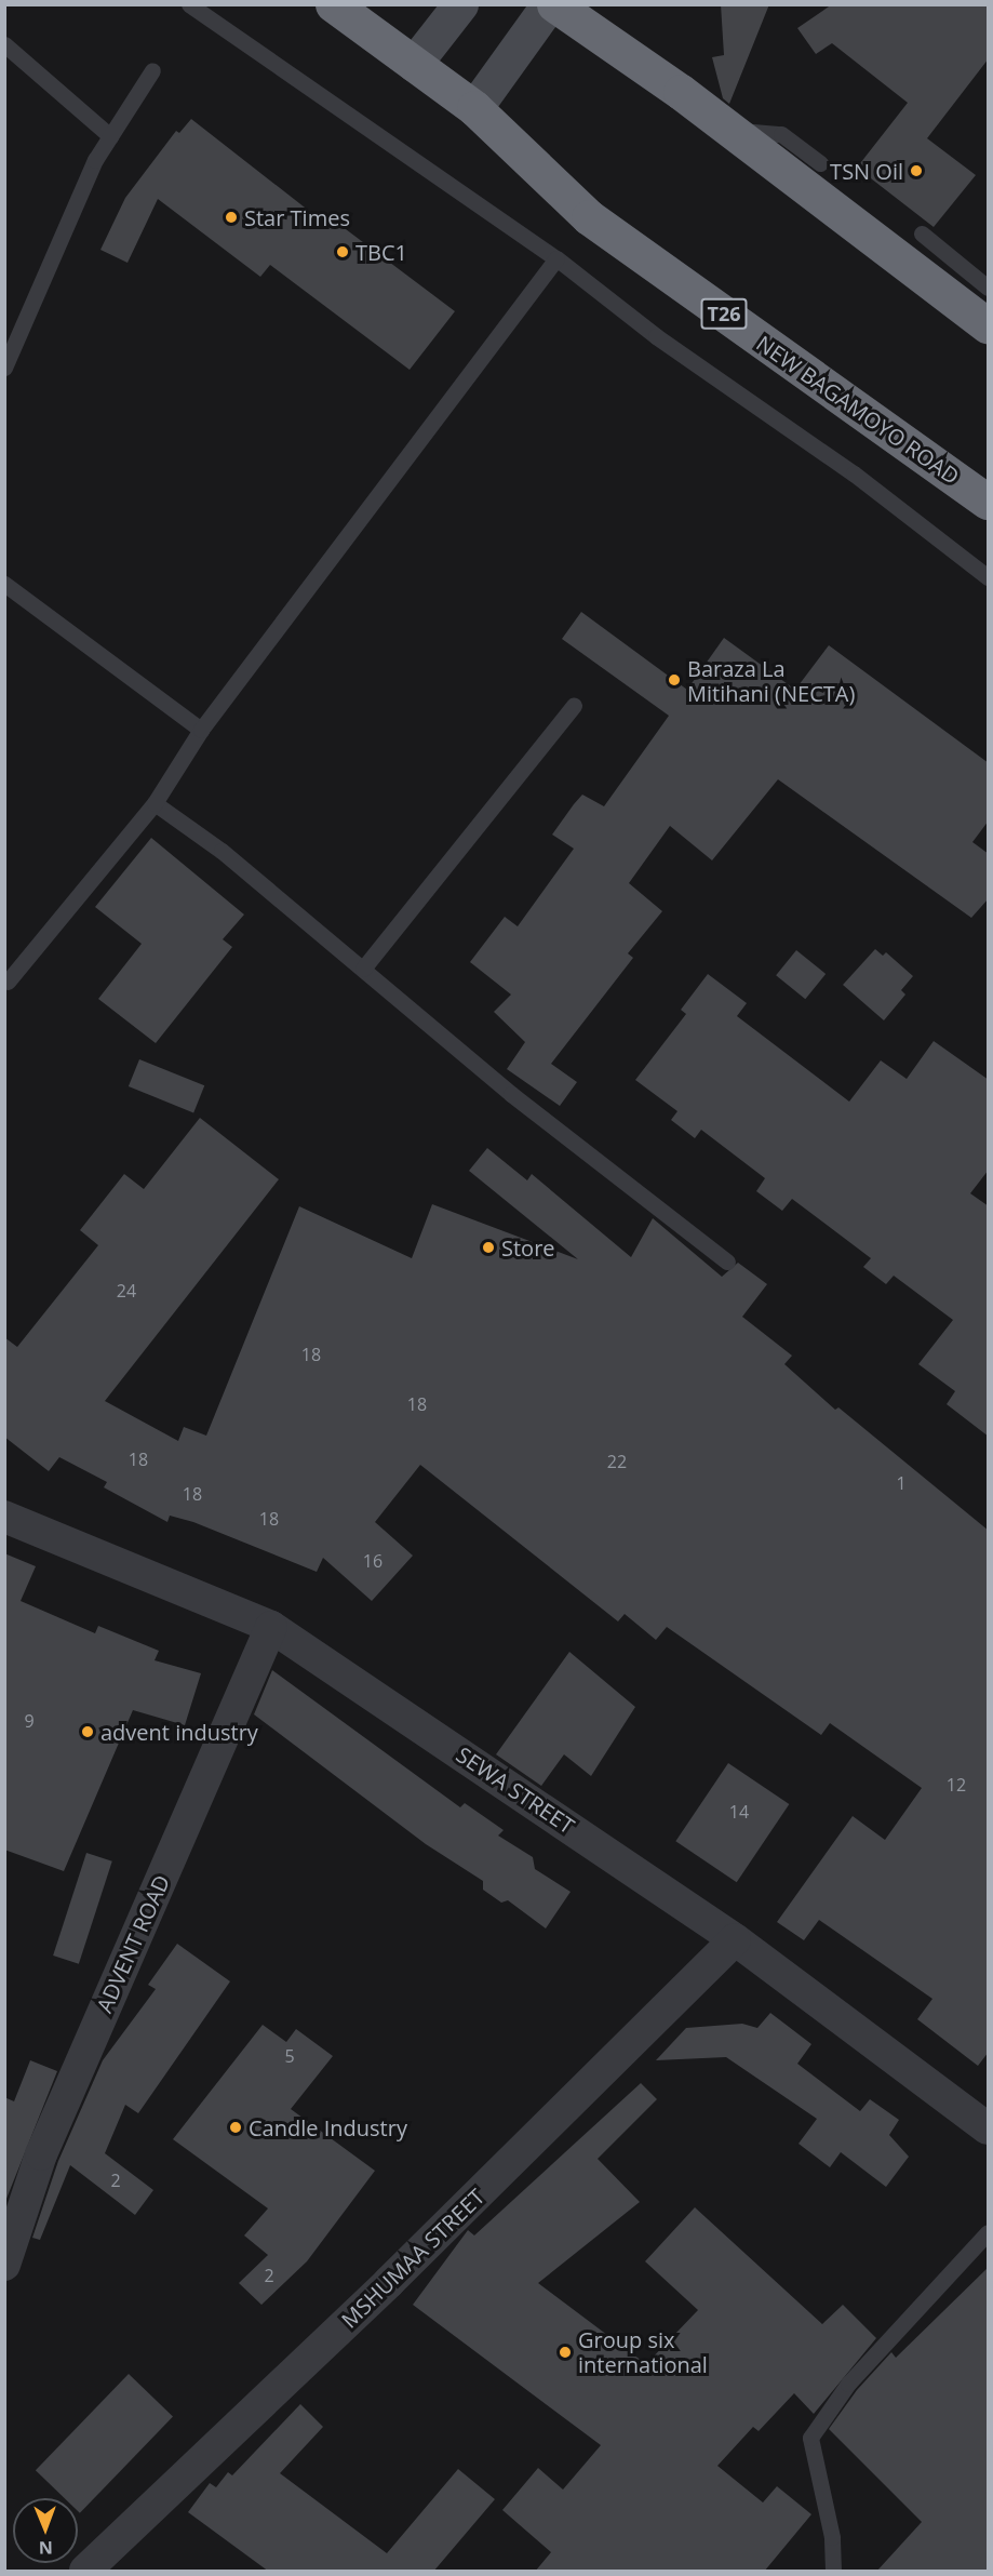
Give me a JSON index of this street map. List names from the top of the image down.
{
  "streets": {
    "highway": ["T26", "NEW BAGAMOYO ROAD"],
    "street": ["SEWA STREET", "ADVENT ROAD", "MSHUMAA STREET"]
  },
  "crossings": [
    ["SEWA STREET", "ADVENT ROAD"],
    ["SEWA STREET", "MSHUMAA STREET"]
  ],
  "places": [
    "TSN Oil",
    "Star Times",
    "TBC1",
    "Baraza La Mitihani (NECTA)",
    "Store",
    "advent industry",
    "Candle Industry",
    "Group six international"
  ],
  "house_numbers": [
    "24",
    "18",
    "18",
    "18",
    "22",
    "1",
    "18",
    "18",
    "16",
    "9",
    "12",
    "14",
    "5",
    "2",
    "2"
  ],
  "north": "bottom"
}
